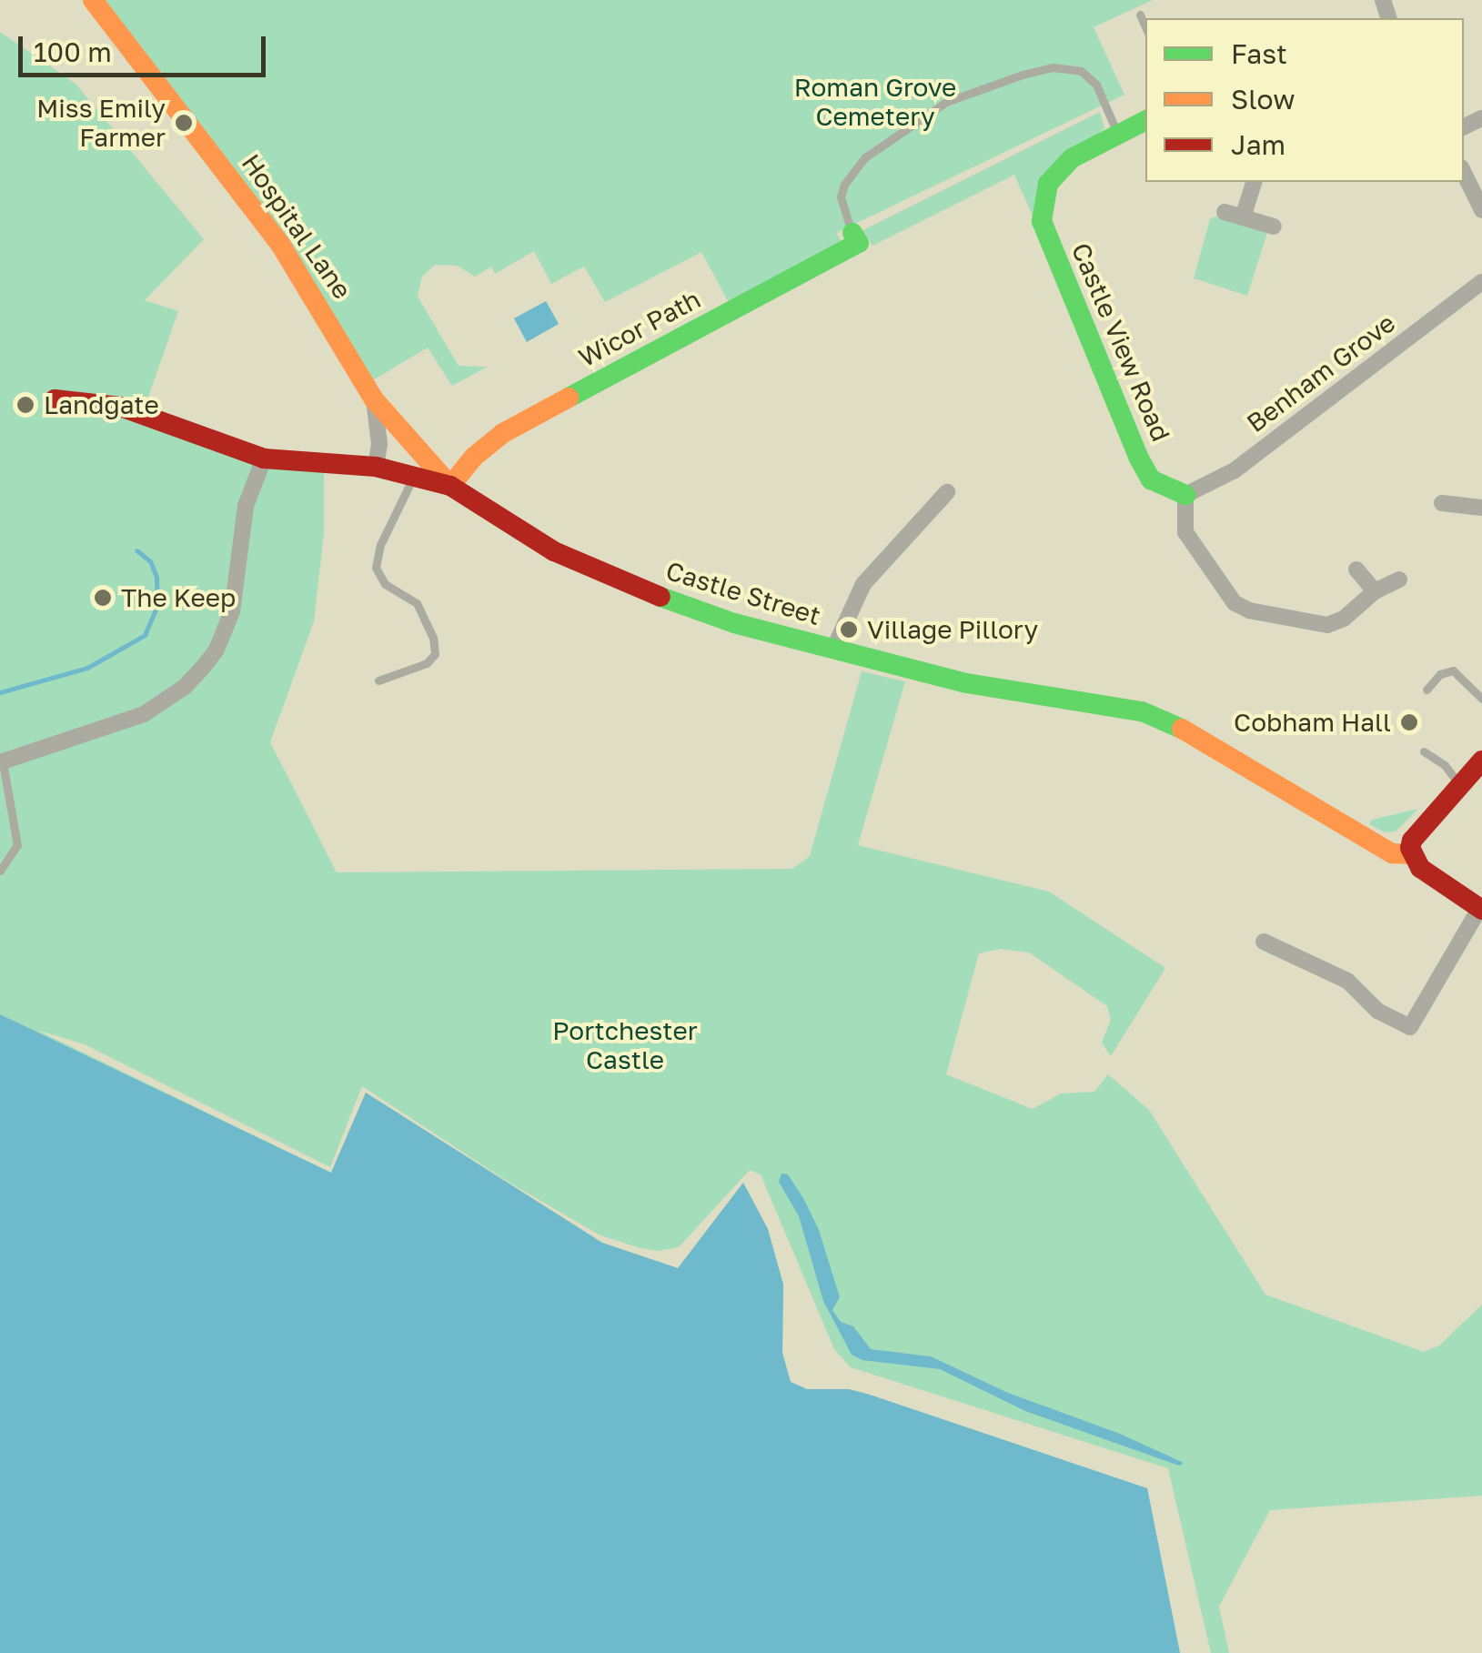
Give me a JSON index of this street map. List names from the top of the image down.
{
  "streets": {
    "street": [
      "Hospital Lane",
      "Wicor Path",
      "Castle View Road",
      "Benham Grove",
      "Castle Street"
    ]
  },
  "crossings": [
    ["Hospital Lane", "Wicor Path"],
    ["Hospital Lane", "Castle Street"],
    ["Wicor Path", "Castle Street"],
    ["Castle View Road", "Benham Grove"]
  ],
  "parks": ["Roman Grove Cemetery", "Portchester Castle"],
  "places": [
    "Miss Emily Farmer",
    "Landgate",
    "The Keep",
    "Village Pillory",
    "Cobham Hall"
  ],
  "legend": ["Fast", "Slow", "Jam"],
  "scale_bar": "100 m"
}
